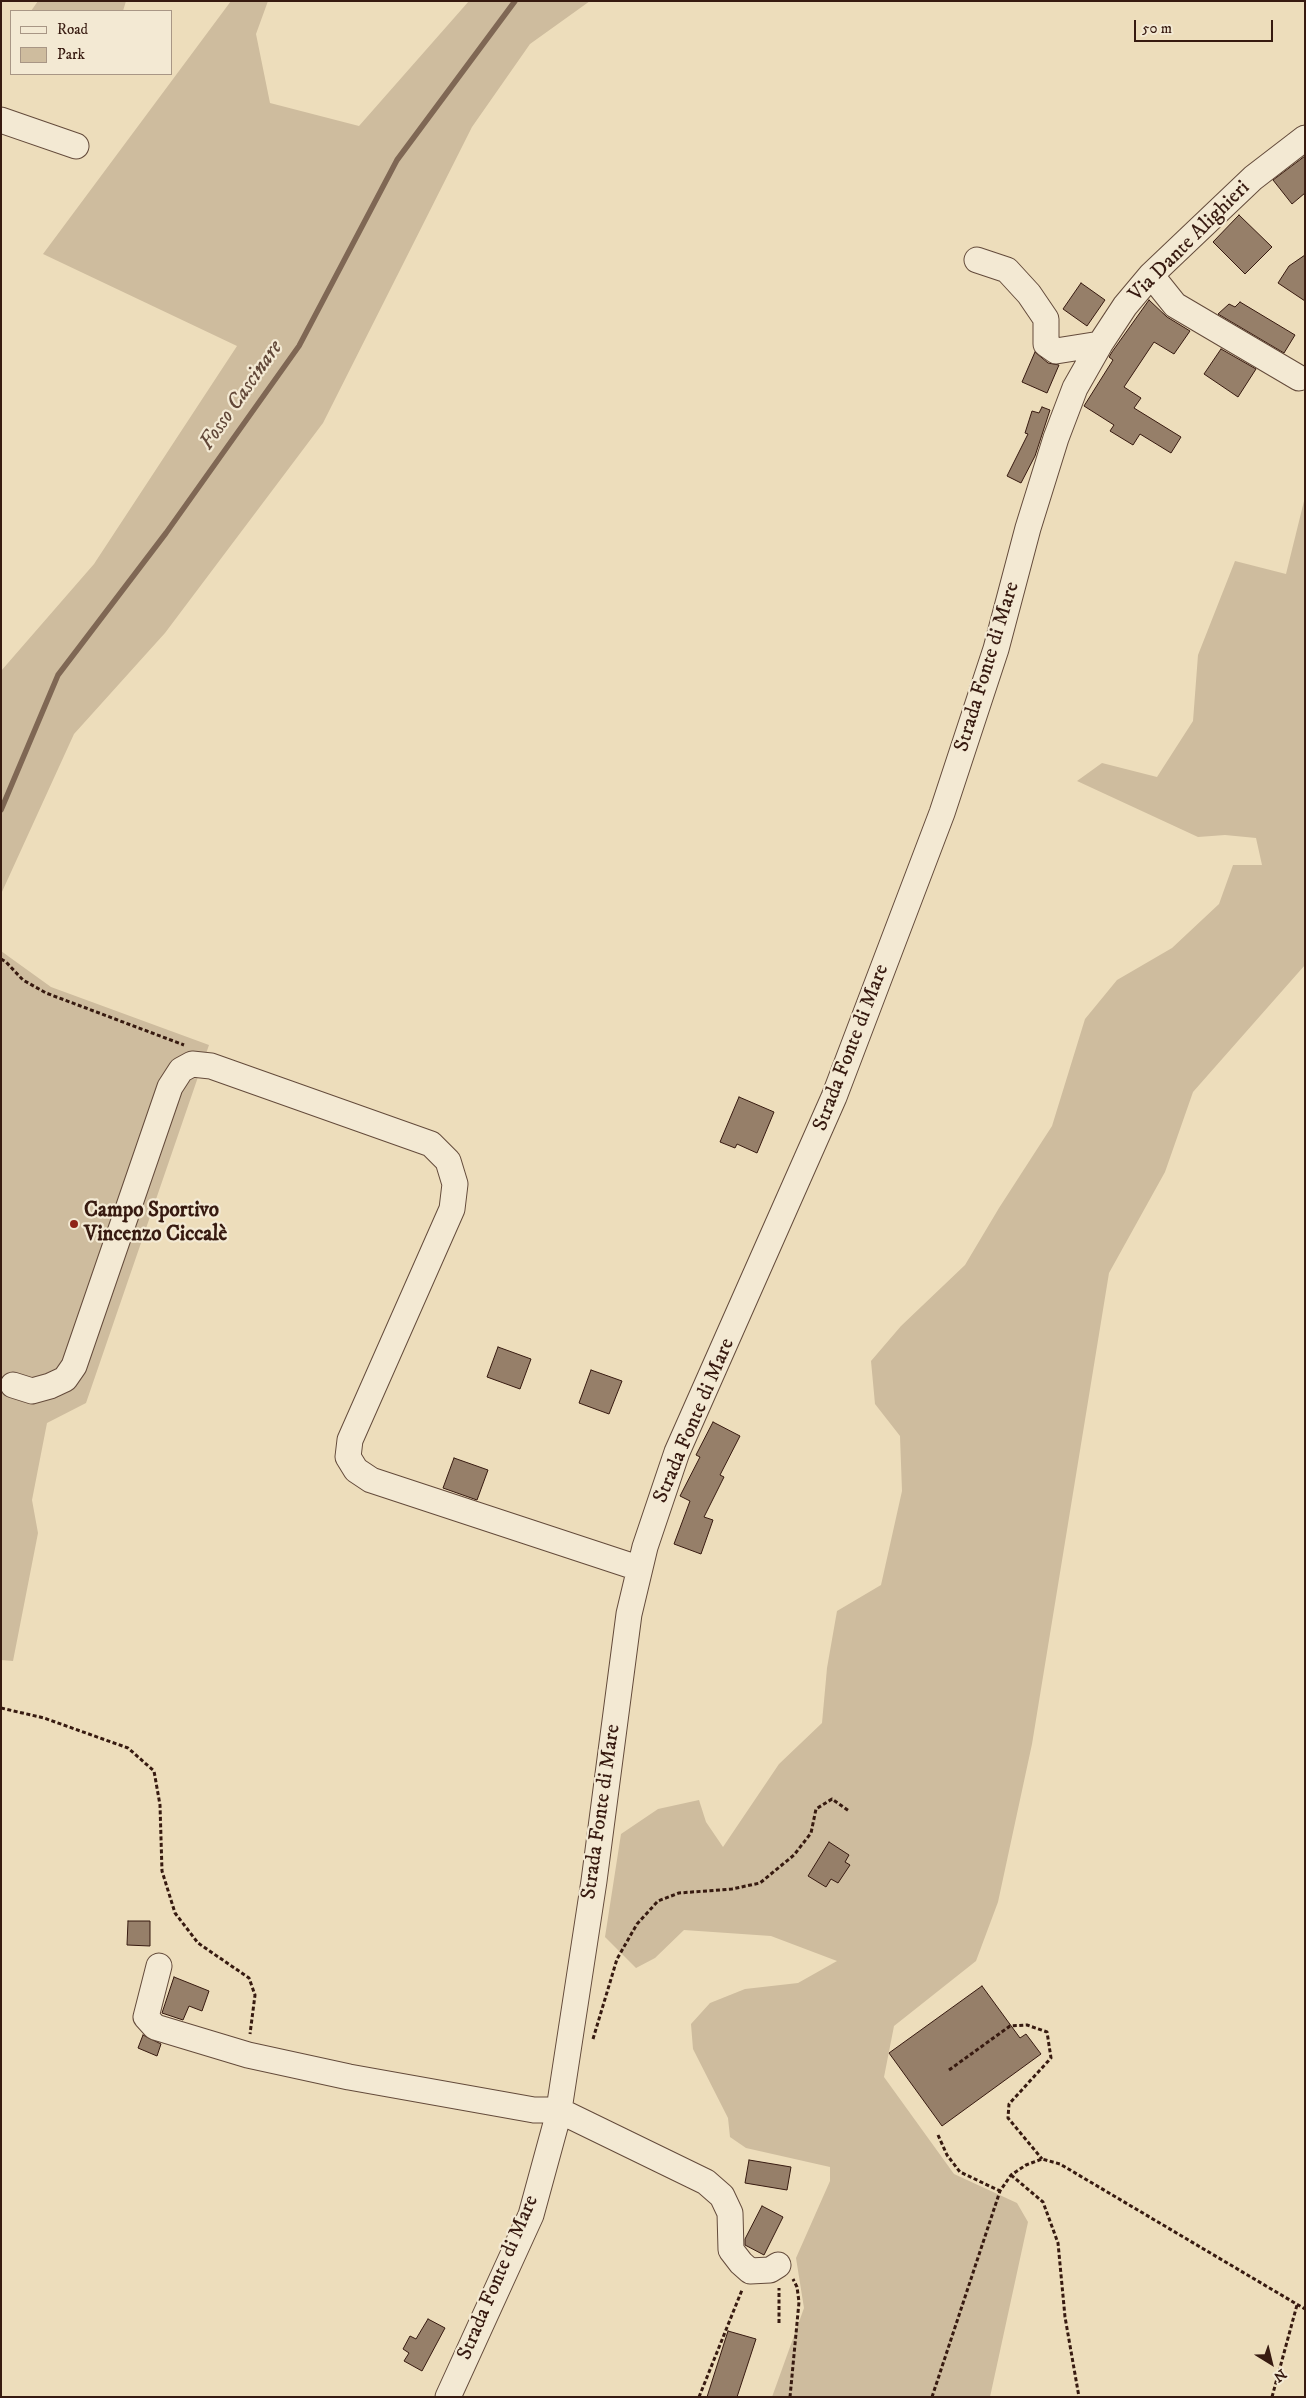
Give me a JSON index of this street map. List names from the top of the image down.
{
  "streets": {
    "street": ["Via Dante Alighieri", "Strada Fonte di Mare"]
  },
  "crossings": [
    ["Via Dante Alighieri", "Strada Fonte di Mare"]
  ],
  "water": ["Fosso Cascinare"],
  "places": ["Campo Sportivo Vincenzo Ciccalè"],
  "legend": ["Road", "Park"],
  "scale_bar": "50 m",
  "north": "bottom right"
}
